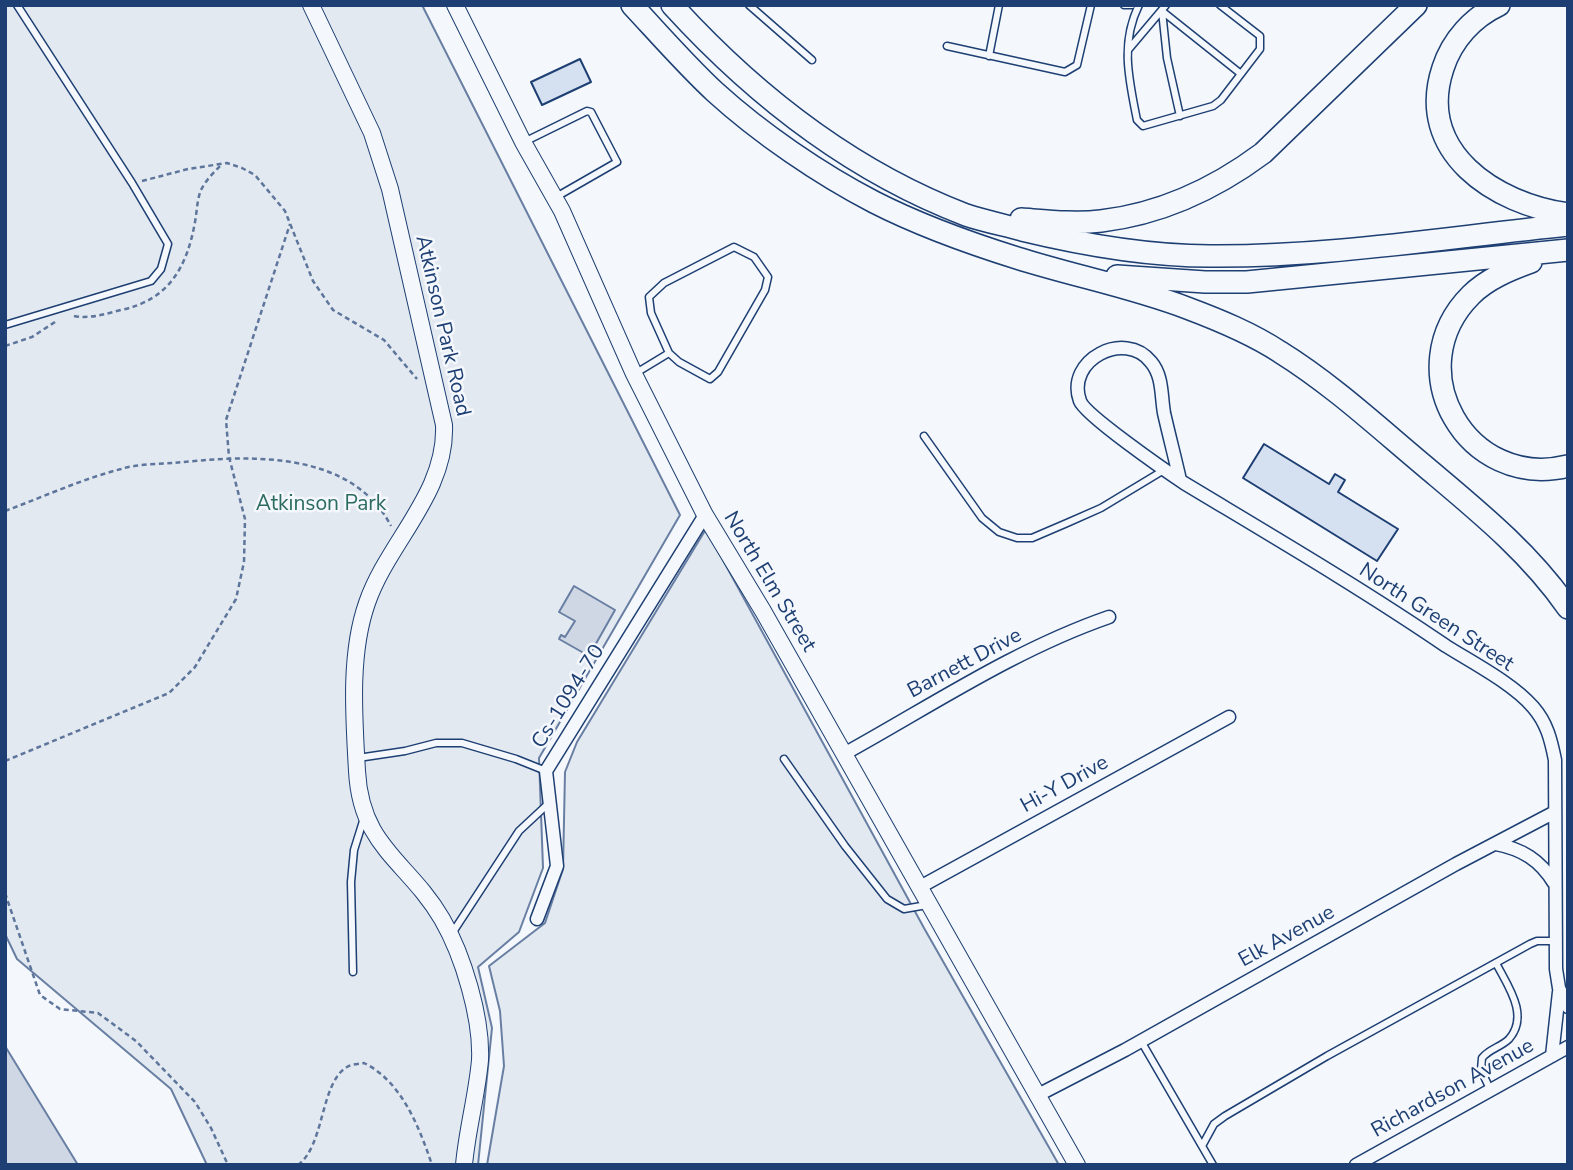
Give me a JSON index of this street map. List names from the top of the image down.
{
  "streets": {
    "street": [
      "Atkinson Park Road",
      "North Elm Street",
      "North Green Street",
      "Barnett Drive",
      "Cs-1094-70",
      "Hi-Y Drive",
      "Elk Avenue",
      "Richardson Avenue"
    ]
  },
  "crossings": [
    ["North Elm Street", "Barnett Drive"],
    ["North Elm Street", "Cs-1094-70"],
    ["North Elm Street", "Hi-Y Drive"],
    ["North Elm Street", "Elk Avenue"],
    ["North Green Street", "Elk Avenue"],
    ["North Green Street", "Richardson Avenue"]
  ],
  "parks": ["Atkinson Park"]
}
